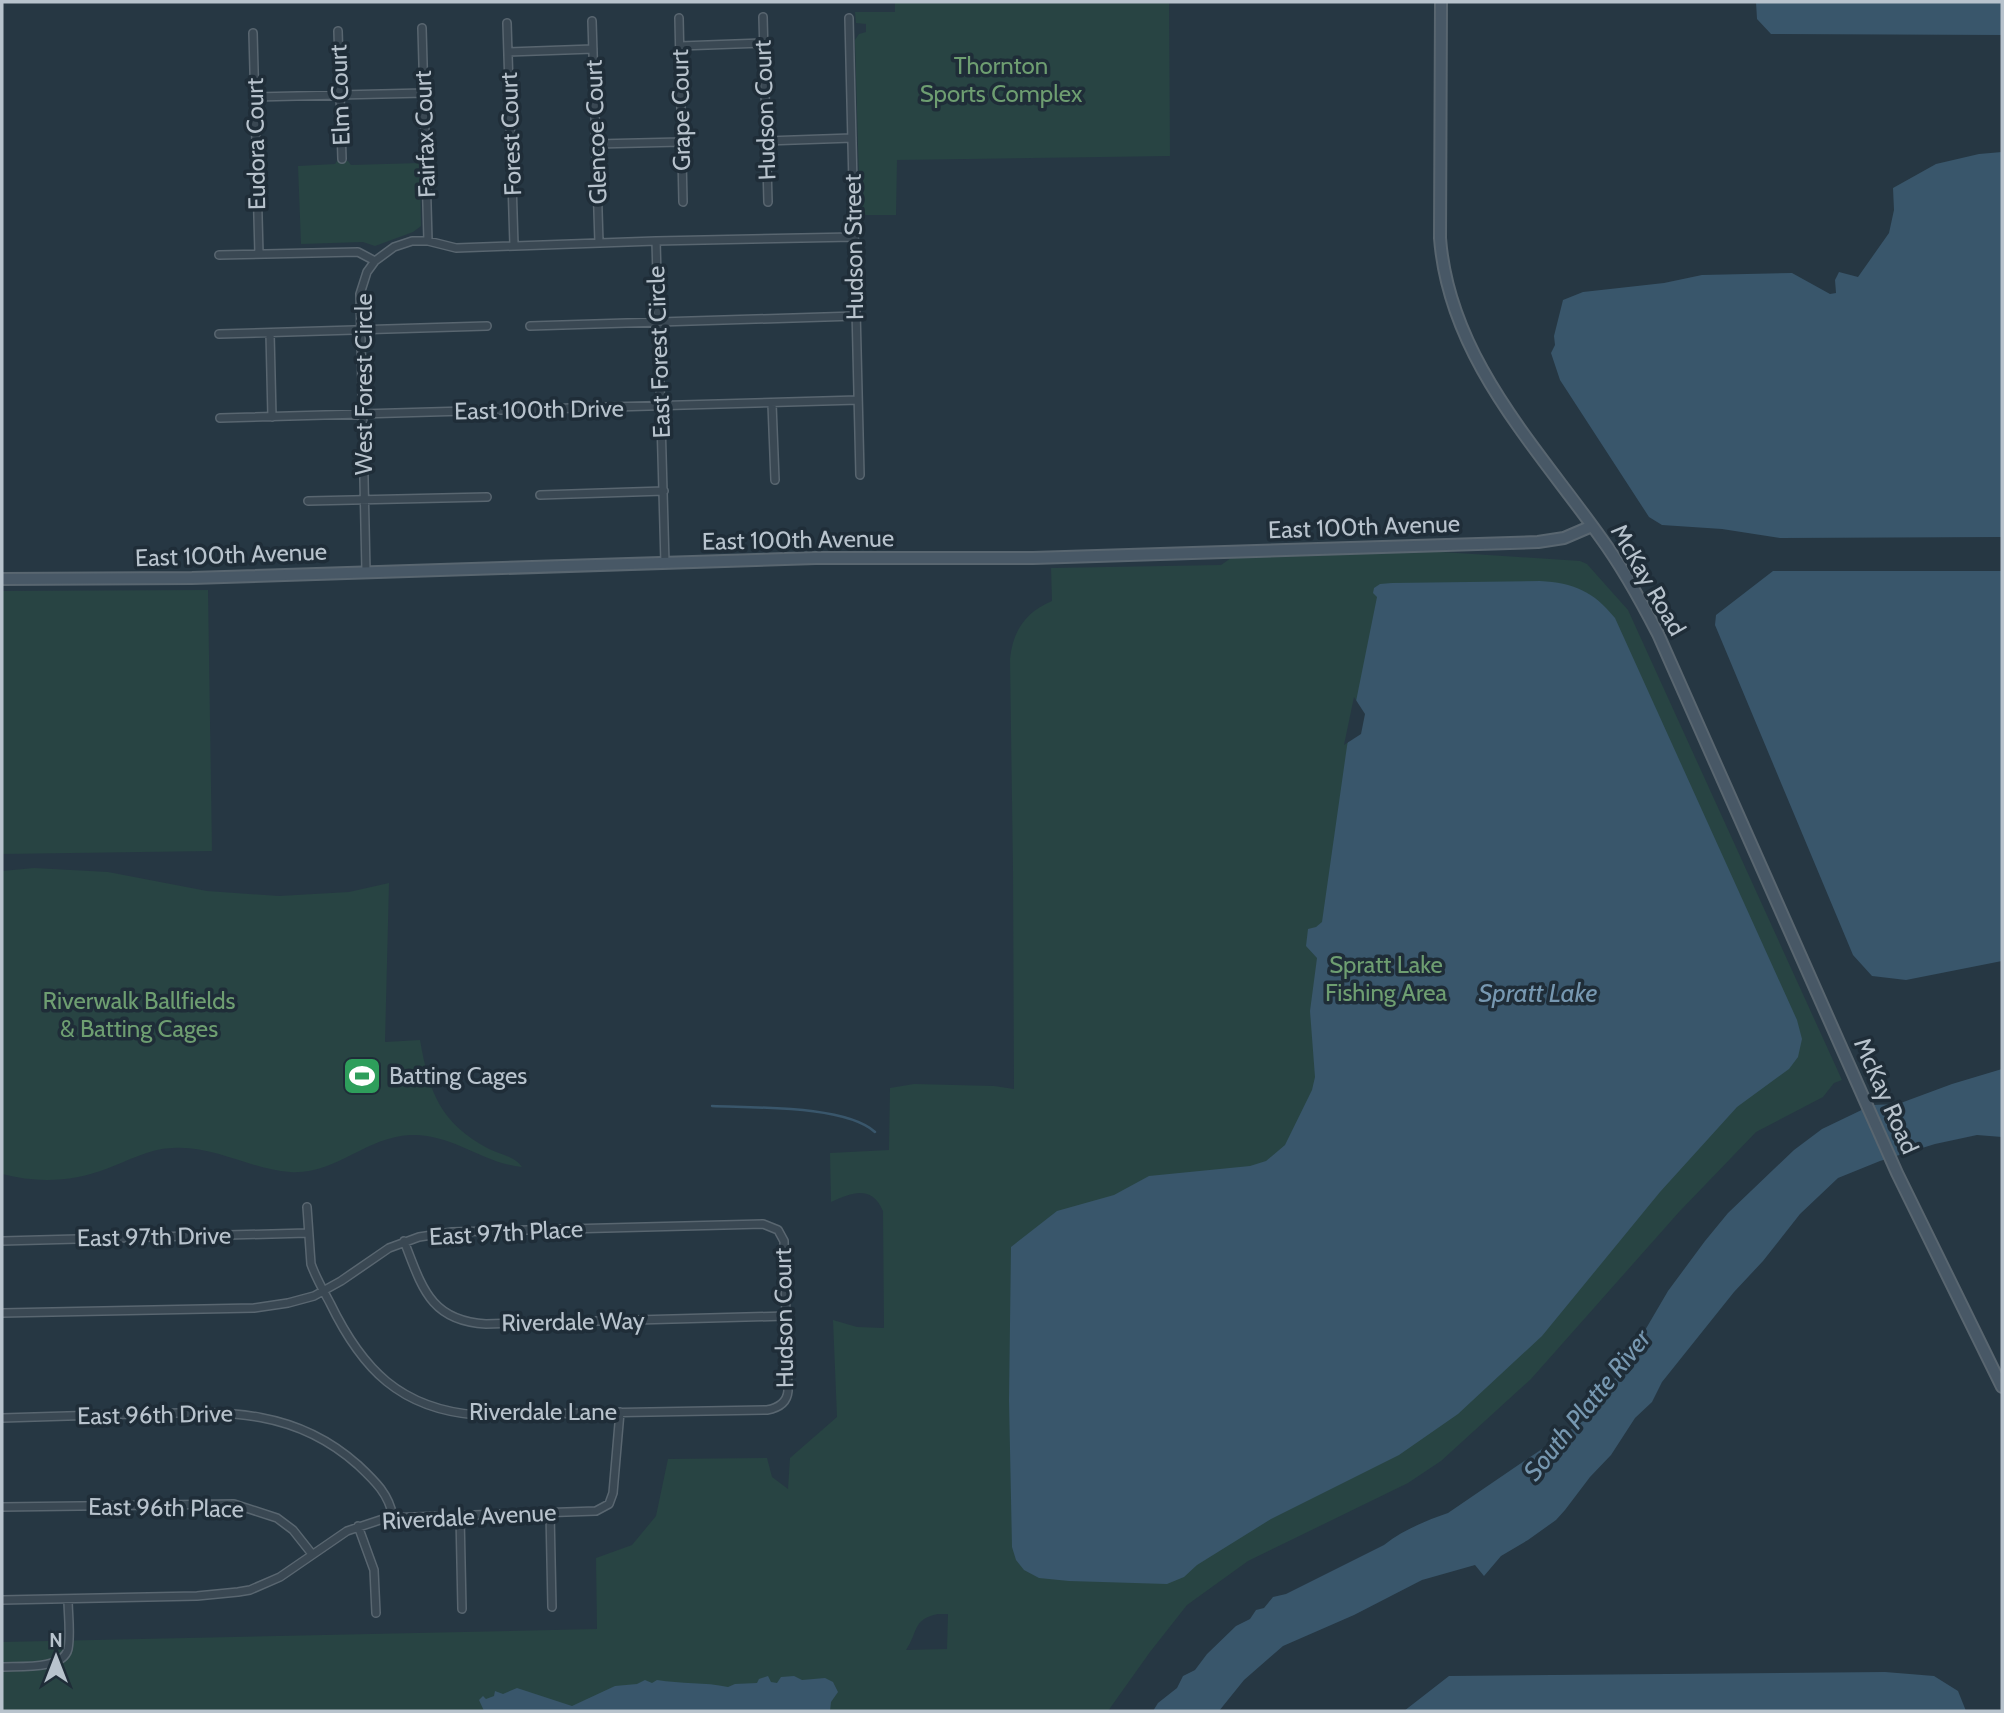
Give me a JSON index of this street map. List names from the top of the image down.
{
  "streets": {
    "street": [
      "Elm Court",
      "Grape Court",
      "Hudson Court",
      "Glencoe Court",
      "Fairfax Court",
      "Forest Court",
      "Eudora Court",
      "Hudson Street",
      "East Forest Circle",
      "West Forest Circle",
      "East 100th Drive",
      "East 100th Avenue",
      "McKay Road",
      "East 97th Place",
      "East 97th Drive",
      "Riverdale Way",
      "Riverdale Lane",
      "East 96th Drive",
      "East 96th Place",
      "Riverdale Avenue"
    ]
  },
  "crossings": [
    ["Hudson Court", "East 97th Place"],
    ["Hudson Court", "Riverdale Way"],
    ["Hudson Court", "Riverdale Lane"],
    ["Glencoe Court", "East Forest Circle"],
    ["Fairfax Court", "West Forest Circle"],
    ["Forest Court", "East Forest Circle"],
    ["Forest Court", "West Forest Circle"],
    ["Hudson Street", "East 100th Drive"],
    ["East Forest Circle", "West Forest Circle"],
    ["East Forest Circle", "East 100th Drive"],
    ["East Forest Circle", "East 100th Avenue"],
    ["West Forest Circle", "East 100th Drive"],
    ["West Forest Circle", "East 100th Avenue"],
    ["East 100th Avenue", "McKay Road"],
    ["East 97th Place", "Riverdale Way"],
    ["East 97th Place", "Riverdale Lane"],
    ["East 97th Drive", "Riverdale Lane"],
    ["Riverdale Lane", "Riverdale Avenue"],
    ["East 96th Drive", "Riverdale Avenue"],
    ["East 96th Place", "Riverdale Avenue"]
  ],
  "water": ["Spratt Lake", "South Platte River"],
  "parks": ["Thornton Sports Complex", "Spratt Lake Fishing Area", "Riverwalk Ballfields & Batting Cages"],
  "places": {
    "sports": ["Batting Cages"]
  },
  "north": "top"
}
